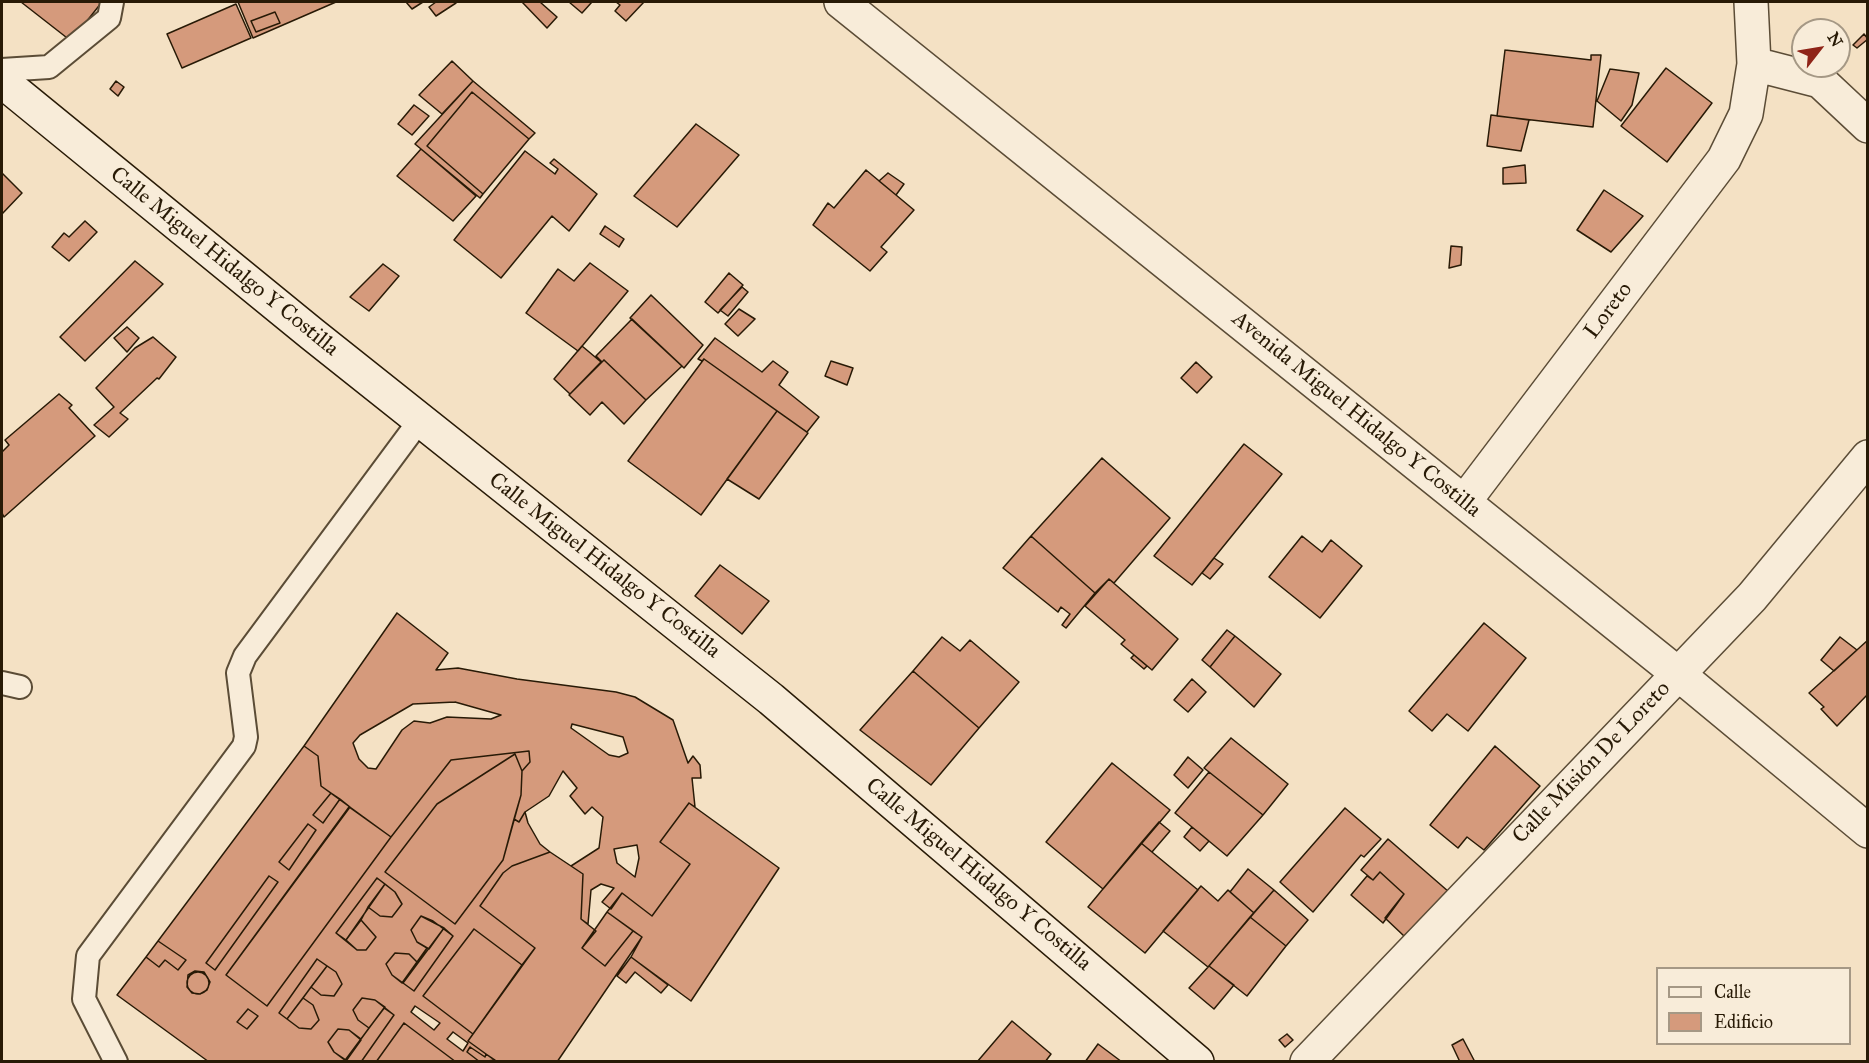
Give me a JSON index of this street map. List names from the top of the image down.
{
  "streets": {
    "street": [
      "Calle Miguel Hidalgo Y Costilla",
      "Loreto",
      "Avenida Miguel Hidalgo Y Costilla",
      "Calle Misión De Loreto"
    ]
  },
  "crossings": [
    ["Loreto", "Avenida Miguel Hidalgo Y Costilla"],
    ["Avenida Miguel Hidalgo Y Costilla", "Calle Misión De Loreto"]
  ],
  "legend": ["Calle", "Edificio"],
  "north": "top right"
}
